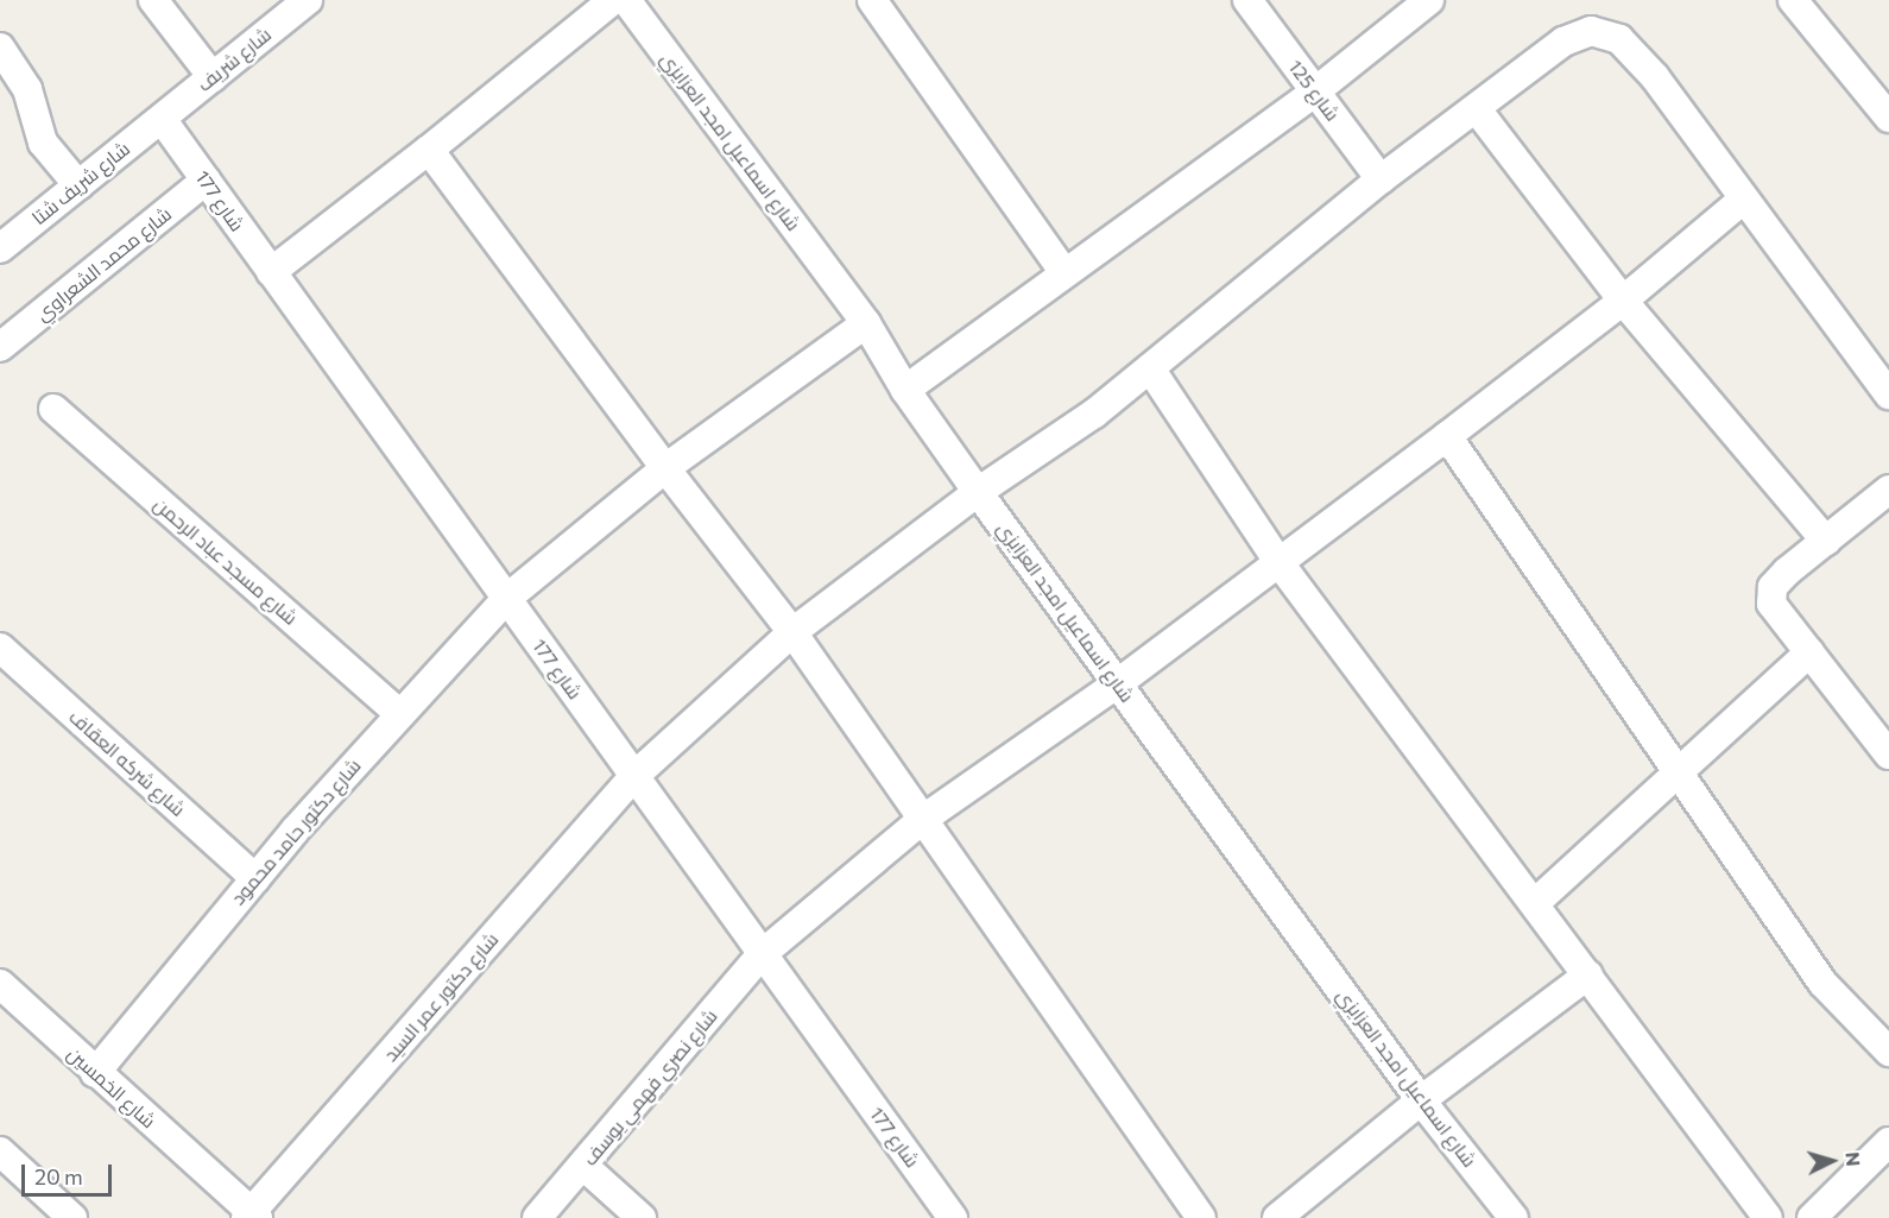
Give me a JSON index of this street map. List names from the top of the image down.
{
  "streets": {
    "street": [
      "شارع شريف",
      "شارع 125",
      "شارع اسماعيل امجد العزايزي",
      "شارع شريف شتا",
      "شارع 177",
      "شارع محمد الشعراوي",
      "شارع مسجد عباد الرحمن",
      "شارع شركه العقاف",
      "شارع دكتور حامد محمود",
      "شارع دكتور عمر السيد",
      "شارع الخمسين",
      "شارع نصري فهمي يوسف"
    ]
  },
  "crossings": [
    ["شارع شريف", "شارع شريف شتا"],
    ["شارع شريف", "شارع 177"],
    ["شارع 125", "شارع دكتور عمر السيد"],
    ["شارع اسماعيل امجد العزايزي", "شارع دكتور حامد محمود"],
    ["شارع اسماعيل امجد العزايزي", "شارع دكتور عمر السيد"],
    ["شارع اسماعيل امجد العزايزي", "شارع نصري فهمي يوسف"],
    ["شارع شريف شتا", "شارع 177"],
    ["شارع 177", "شارع محمد الشعراوي"],
    ["شارع 177", "شارع دكتور حامد محمود"],
    ["شارع 177", "شارع دكتور عمر السيد"],
    ["شارع 177", "شارع نصري فهمي يوسف"],
    ["شارع مسجد عباد الرحمن", "شارع دكتور حامد محمود"],
    ["شارع شركه العقاف", "شارع دكتور حامد محمود"],
    ["شارع دكتور حامد محمود", "شارع الخمسين"],
    ["شارع دكتور عمر السيد", "شارع الخمسين"],
    ["شارع دكتور عمر السيد", "شارع نصري فهمي يوسف"]
  ],
  "scale_bar": "20 m",
  "north": "right"
}
